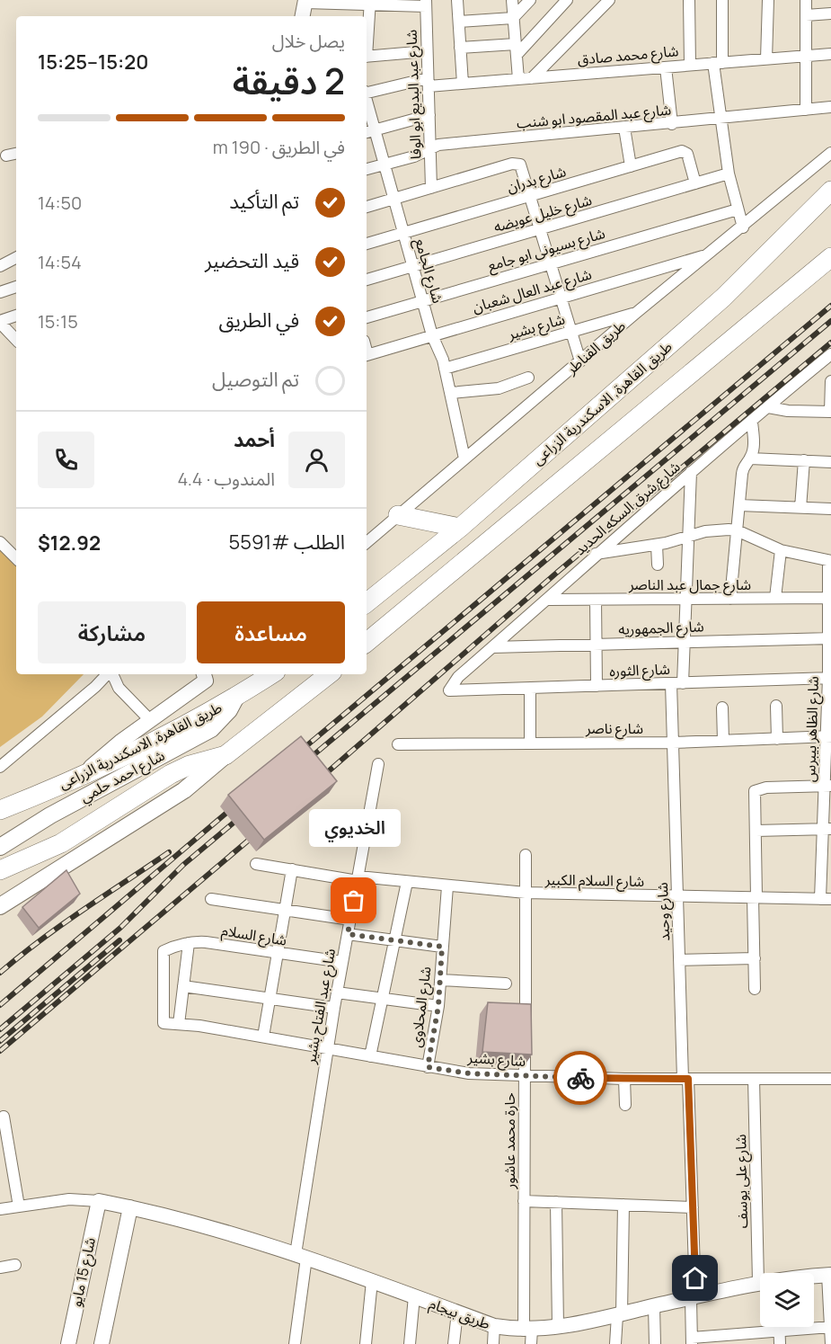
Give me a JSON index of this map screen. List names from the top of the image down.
{
  "streets": {
    "highway": ["طريق القاهرة, الاسكندرية الزراعى"],
    "main road": ["شارع احمد حلمي", "شارع 15 مايو", "طريق بيجام"],
    "street": [
      "شارع محمد صادق",
      "شارع عبد البديع ابو الوفا",
      "شارع عبد المقصود ابو شنب",
      "شارع بدران",
      "شارع خليل عويضه",
      "شارع بسيونى ابو جامع",
      "شارع الجامع",
      "شارع عبد العال شعبان",
      "شارع بشير",
      "طريق القناطر",
      "شارع شرق السكه الحديد",
      "شارع جمال عبد الناصر",
      "شارع الجمهوريه",
      "شارع الثوره",
      "شارع ناصر",
      "شارع الظاهر بيبرس",
      "شارع السلام الكبير",
      "شارع وحيد",
      "شارع السلام",
      "شارع عبد الفتاح بشير",
      "شارع المحلاوى",
      "حارة محمد عاشور",
      "شارع على يوسف"
    ]
  },
  "crossings": [
    ["شارع محمد صادق", "شارع عبد البديع ابو الوفا"],
    ["شارع عبد البديع ابو الوفا", "شارع عبد المقصود ابو شنب"],
    ["شارع عبد المقصود ابو شنب", "شارع الجامع"],
    ["شارع بدران", "شارع خليل عويضه"],
    ["شارع بدران", "شارع الجامع"],
    ["شارع خليل عويضه", "شارع الجامع"],
    ["شارع بسيونى ابو جامع", "شارع الجامع"],
    ["شارع الجامع", "شارع عبد العال شعبان"],
    ["شارع الجامع", "شارع بشير"],
    ["شارع الجامع", "طريق القناطر"],
    ["شارع عبد العال شعبان", "طريق القناطر"],
    ["شارع بشير", "طريق القناطر"],
    ["شارع بشير", "شارع وحيد"],
    ["شارع بشير", "شارع السلام"],
    ["شارع بشير", "شارع عبد الفتاح بشير"],
    ["شارع بشير", "شارع المحلاوى"],
    ["شارع بشير", "حارة محمد عاشور"],
    ["شارع بشير", "شارع على يوسف"],
    ["طريق القاهرة, الاسكندرية الزراعى", "شارع احمد حلمي"],
    ["شارع شرق السكه الحديد", "شارع جمال عبد الناصر"],
    ["شارع شرق السكه الحديد", "شارع الجمهوريه"],
    ["شارع شرق السكه الحديد", "شارع الثوره"],
    ["شارع شرق السكه الحديد", "شارع وحيد"],
    ["شارع جمال عبد الناصر", "شارع الظاهر بيبرس"],
    ["شارع جمال عبد الناصر", "شارع وحيد"],
    ["شارع الجمهوريه", "شارع الظاهر بيبرس"],
    ["شارع الجمهوريه", "شارع وحيد"],
    ["شارع الثوره", "شارع الظاهر بيبرس"],
    ["شارع الثوره", "شارع وحيد"],
    ["شارع ناصر", "شارع الظاهر بيبرس"],
    ["شارع ناصر", "شارع وحيد"],
    ["شارع الظاهر بيبرس", "شارع السلام الكبير"],
    ["شارع السلام الكبير", "شارع وحيد"],
    ["شارع السلام الكبير", "شارع عبد الفتاح بشير"],
    ["شارع السلام الكبير", "شارع المحلاوى"],
    ["شارع السلام الكبير", "حارة محمد عاشور"],
    ["شارع وحيد", "طريق بيجام"],
    ["شارع السلام", "شارع عبد الفتاح بشير"],
    ["شارع عبد الفتاح بشير", "طريق بيجام"],
    ["حارة محمد عاشور", "طريق بيجام"],
    ["شارع على يوسف", "طريق بيجام"],
    ["شارع 15 مايو", "طريق بيجام"]
  ],
  "places": ["الخديوي"],
  "page": {
    "heading": ["2 دقيقة", "يصل خلال", "15:20–15:25"],
    "panel": [
      "أحمد",
      "المندوب · 4.4",
      "الطلب #5591",
      "$12.92"
    ],
    "bar": "في الطريق · 190 m",
    "list": [
      ["تم التأكيد", "14:50"],
      ["قيد التحضير", "14:54"],
      ["في الطريق", "15:15"],
      "تم التوصيل"
    ],
    "buttons": ["مساعدة", "مشاركة"],
    "bubble": "الخديوي"
  }
}
